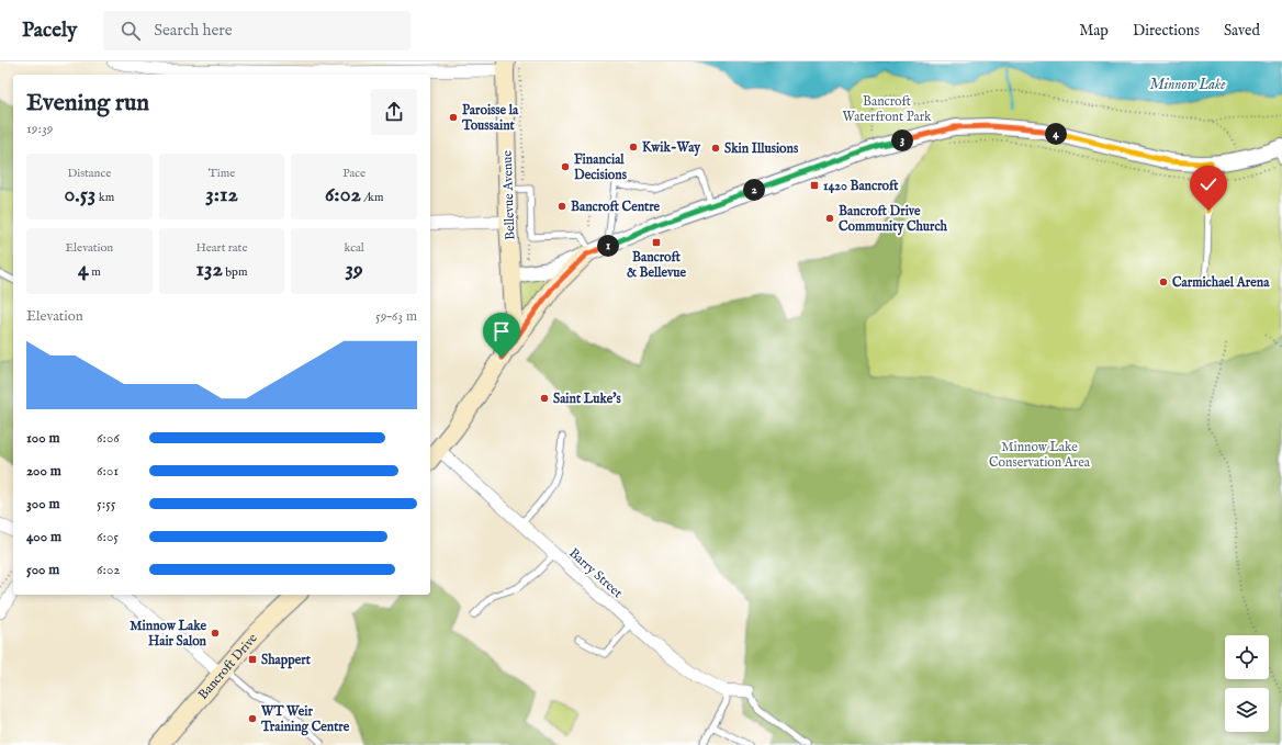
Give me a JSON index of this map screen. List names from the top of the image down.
{
  "streets": {
    "main road": ["Bellevue Avenue", "Bancroft Drive"],
    "street": ["Barry Street"]
  },
  "water": ["Minnow Lake"],
  "parks": ["Bancroft Waterfront Park", "Minnow Lake Conservation Area"],
  "places": {
    "other": [
      "Paroisse la Toussaint",
      "Kwik-Way",
      "Skin Illusions",
      "Financial Decisions",
      "Bancroft Centre",
      "Bancroft Drive Community Church",
      "Carmichael Arena",
      "Saint Luke's",
      "Minnow Lake Hair Salon",
      "WT Weir Training Centre"
    ],
    "transit": ["1420 Bancroft", "Bancroft & Bellevue", "Shappert"]
  },
  "page": {
    "header": "Pacely",
    "search": "Search here",
    "nav": ["Map", "Directions", "Saved"],
    "heading": ["Evening run", "19:39"],
    "pins": [
      "4",
      "3",
      "2",
      "1"
    ],
    "stats": [
      ["Distance", "0.53 km"],
      ["Time", "3:12"],
      ["Pace", "6:02 /km"],
      ["Elevation", "4 m"],
      ["Heart rate", "132 bpm"],
      ["kcal", "39"]
    ],
    "chart": ["Elevation", "59–63 m"],
    "list": [
      {
        "name": "100 m",
        "note": "6:06"
      },
      {
        "name": "200 m",
        "note": "6:01"
      },
      {
        "name": "300 m",
        "note": "5:55"
      },
      {
        "name": "400 m",
        "note": "6:05"
      },
      {
        "name": "500 m",
        "note": "6:02"
      }
    ]
  }
}
